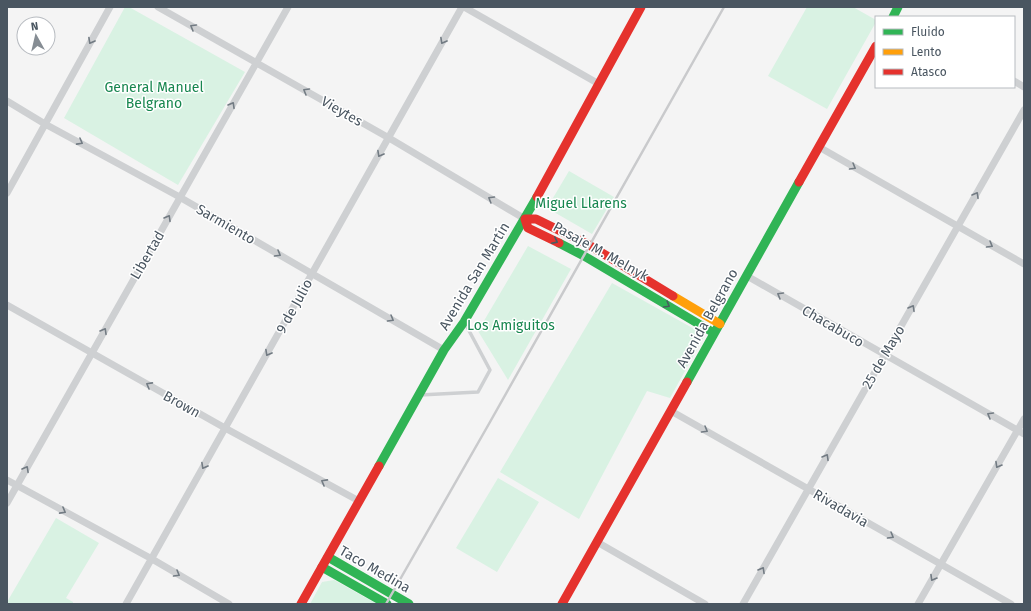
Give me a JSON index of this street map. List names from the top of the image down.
{
  "streets": {
    "main road": [
      "Pasaje M. Melnyk",
      "Avenida San Martín",
      "Avenida Belgrano",
      "Taco Medina"
    ],
    "street": [
      "Vieytes",
      "Sarmiento",
      "Libertad",
      "9 de Julio",
      "Chacabuco",
      "25 de Mayo",
      "Brown",
      "Rivadavia"
    ]
  },
  "crossings": [
    ["Vieytes", "Pasaje M. Melnyk"],
    ["Vieytes", "Libertad"],
    ["Vieytes", "Avenida San Martín"],
    ["Vieytes", "9 de Julio"],
    ["Sarmiento", "Libertad"],
    ["Sarmiento", "Avenida San Martín"],
    ["Sarmiento", "9 de Julio"],
    ["Pasaje M. Melnyk", "Avenida San Martín"],
    ["Pasaje M. Melnyk", "Avenida Belgrano"],
    ["Libertad", "Brown"],
    ["Avenida San Martín", "Brown"],
    ["Avenida San Martín", "Taco Medina"],
    ["9 de Julio", "Brown"],
    ["Avenida Belgrano", "Chacabuco"],
    ["Avenida Belgrano", "Rivadavia"],
    ["Chacabuco", "25 de Mayo"],
    ["25 de Mayo", "Rivadavia"]
  ],
  "one_way": [
    "Vieytes",
    "Sarmiento",
    "Libertad",
    "9 de Julio",
    "Chacabuco",
    "25 de Mayo",
    "Brown",
    "Rivadavia"
  ],
  "parks": ["General Manuel Belgrano", "Miguel Llarens", "Los Amiguitos"],
  "legend": ["Fluido", "Lento", "Atasco"],
  "north": "top"
}
